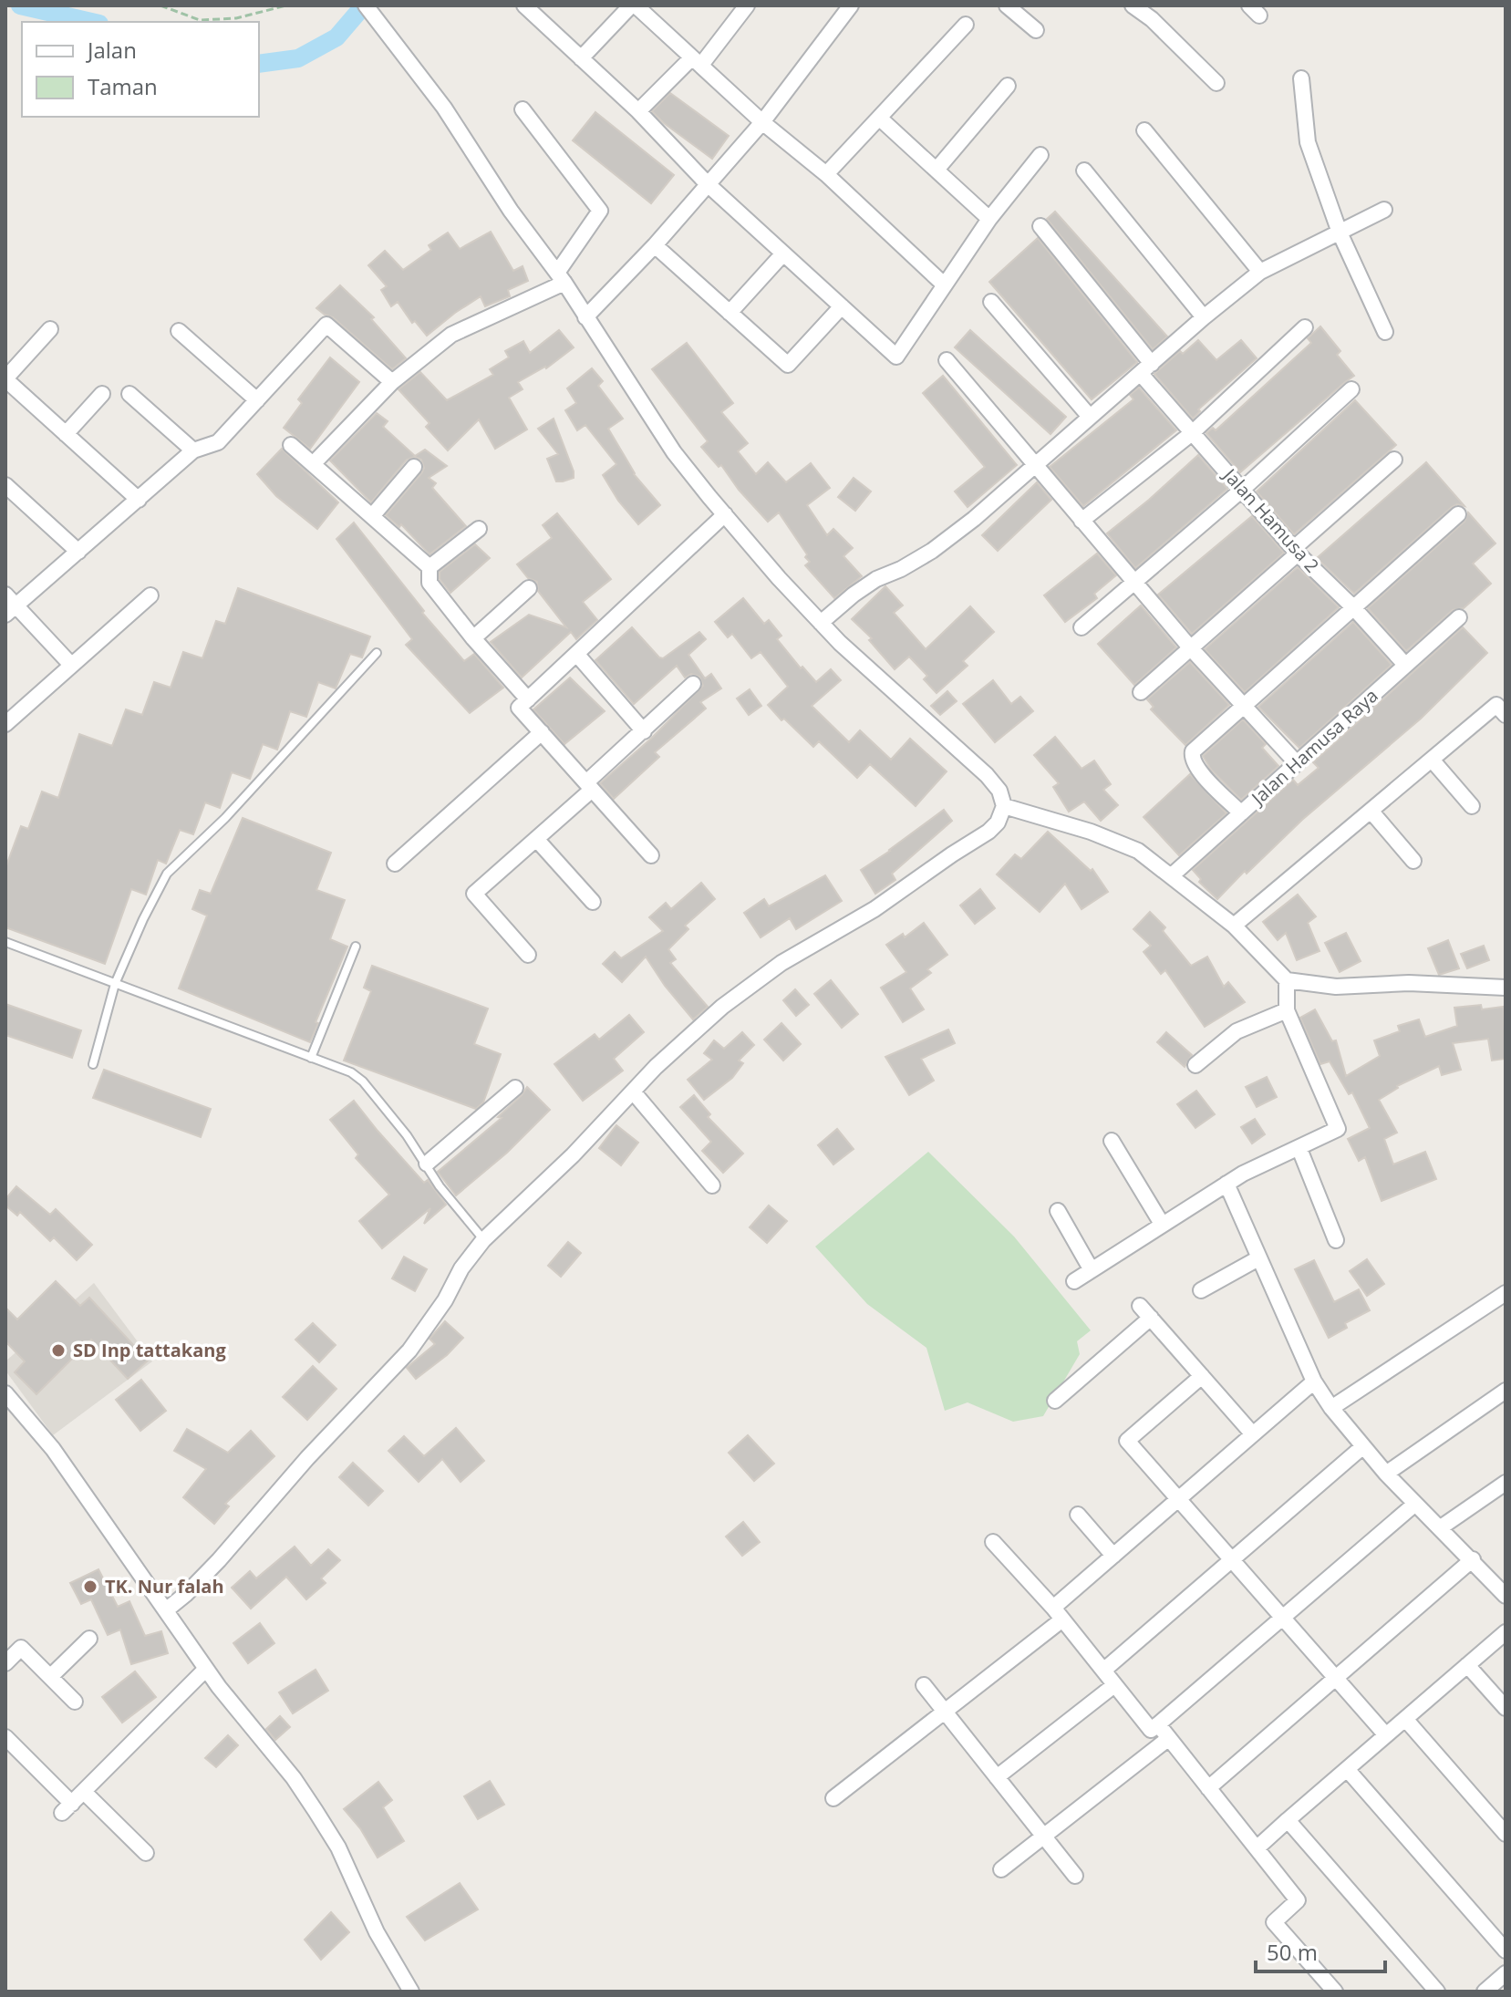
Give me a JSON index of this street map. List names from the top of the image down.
{
  "streets": {
    "street": ["Jalan Hamusa 2", "Jalan Hamusa Raya"]
  },
  "crossings": [
    ["Jalan Hamusa 2", "Jalan Hamusa Raya"]
  ],
  "places": ["SD Inp tattakang", "TK. Nur falah"],
  "legend": ["Jalan", "Taman"],
  "scale_bar": "50 m"
}
